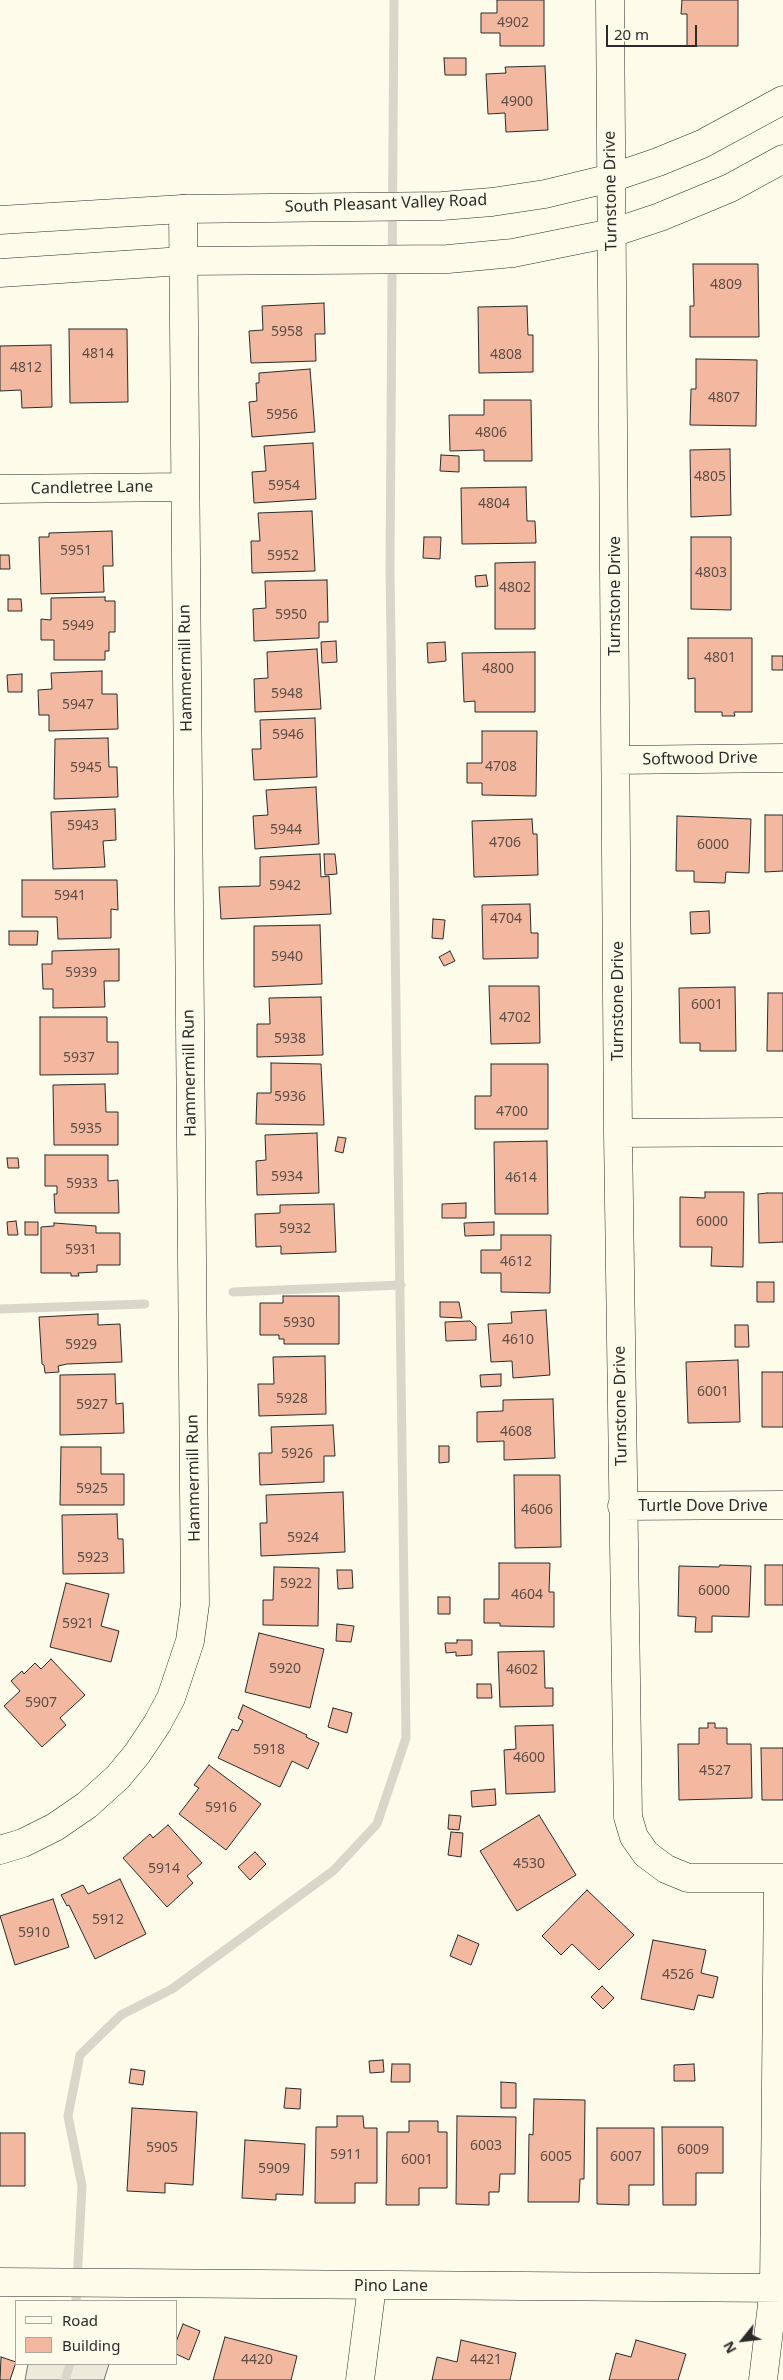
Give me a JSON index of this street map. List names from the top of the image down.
{
  "streets": {
    "street": [
      "Turnstone Drive",
      "South Pleasant Valley Road",
      "Candletree Lane",
      "Hammermill Run",
      "Softwood Drive",
      "Turtle Dove Drive",
      "Pino Lane"
    ]
  },
  "crossings": [
    ["Turnstone Drive", "South Pleasant Valley Road"],
    ["Turnstone Drive", "Softwood Drive"],
    ["Turnstone Drive", "Turtle Dove Drive"],
    ["South Pleasant Valley Road", "Hammermill Run"],
    ["Candletree Lane", "Hammermill Run"]
  ],
  "house_numbers": [
    "4902",
    "4900",
    "4809",
    "5958",
    "4814",
    "4808",
    "4812",
    "4807",
    "5956",
    "4806",
    "4805",
    "5954",
    "4804",
    "5951",
    "5952",
    "4803",
    "4802",
    "5950",
    "5949",
    "4801",
    "4800",
    "5948",
    "5947",
    "5946",
    "4708",
    "5945",
    "5943",
    "5944",
    "4706",
    "6000",
    "5942",
    "5941",
    "4704",
    "5940",
    "5939",
    "6001",
    "4702",
    "5938",
    "5937",
    "5936",
    "4700",
    "5935",
    "5934",
    "4614",
    "5933",
    "6000",
    "5932",
    "5931",
    "4612",
    "5930",
    "4610",
    "5929",
    "6001",
    "5928",
    "5927",
    "4608",
    "5926",
    "5925",
    "4606",
    "5924",
    "5923",
    "5922",
    "6000",
    "4604",
    "5921",
    "5920",
    "4602",
    "5907",
    "5918",
    "4600",
    "4527",
    "5916",
    "4530",
    "5914",
    "5912",
    "5910",
    "4526",
    "6003",
    "5905",
    "6009",
    "5911",
    "6005",
    "6007",
    "6001",
    "5909",
    "4420",
    "4421"
  ],
  "legend": ["Road", "Building"],
  "scale_bar": "20 m",
  "north": "bottom left"
}
